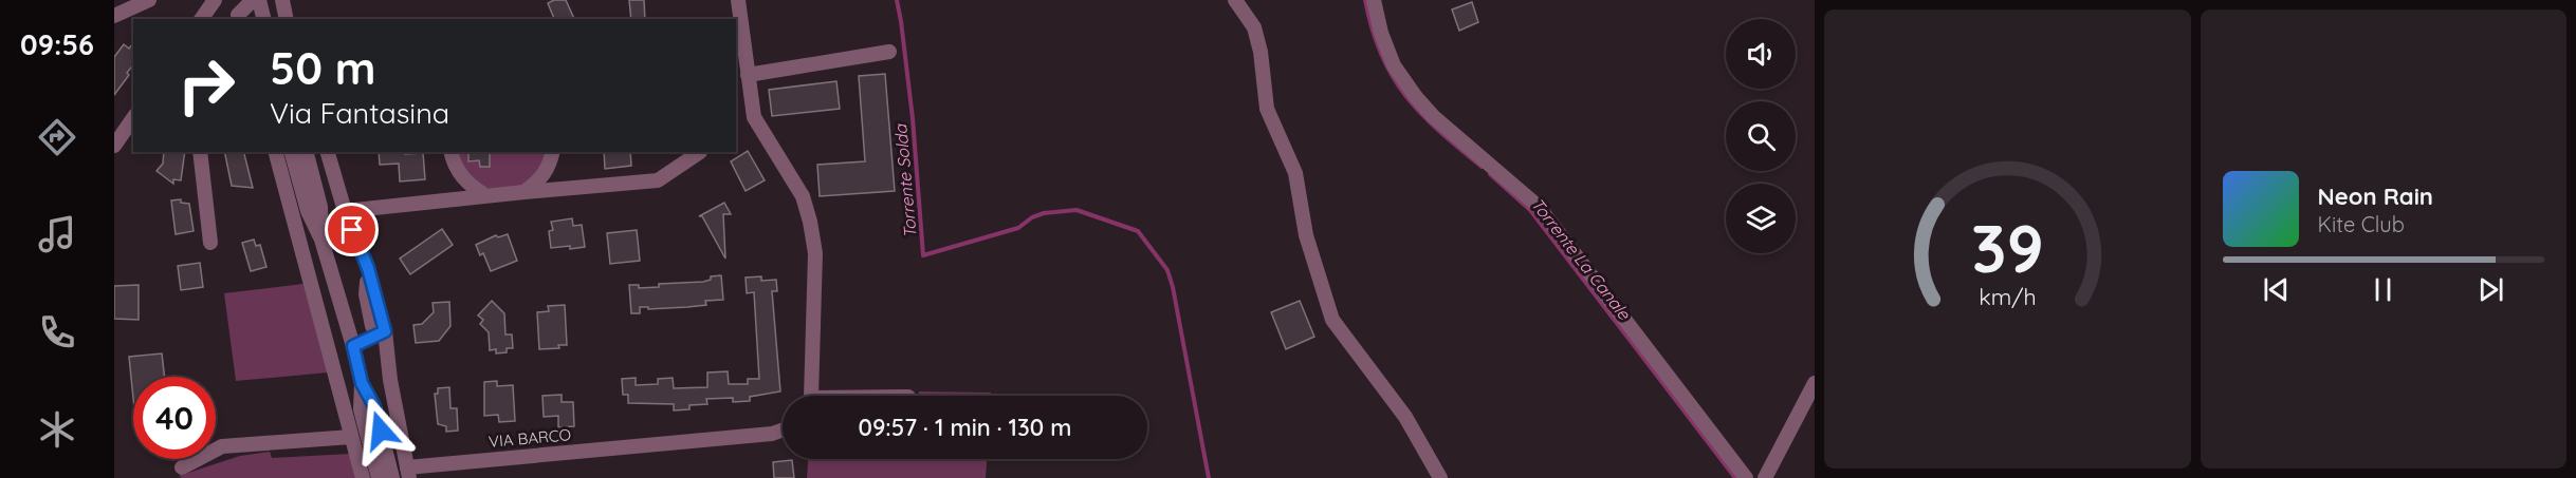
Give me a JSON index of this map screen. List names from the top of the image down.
{
  "streets": {
    "street": ["VIA BARCO"]
  },
  "water": ["Torrente Solda", "Torrente La Canale"],
  "page": {
    "tabs": "09:56",
    "turn": ["50 m", "Via Fantasina"],
    "song": ["Neon Rain", "Kite Club"],
    "limit": "40",
    "trip": "09:57 · 1 min · 130 m",
    "gauge": ["39", "km/h"]
  }
}
